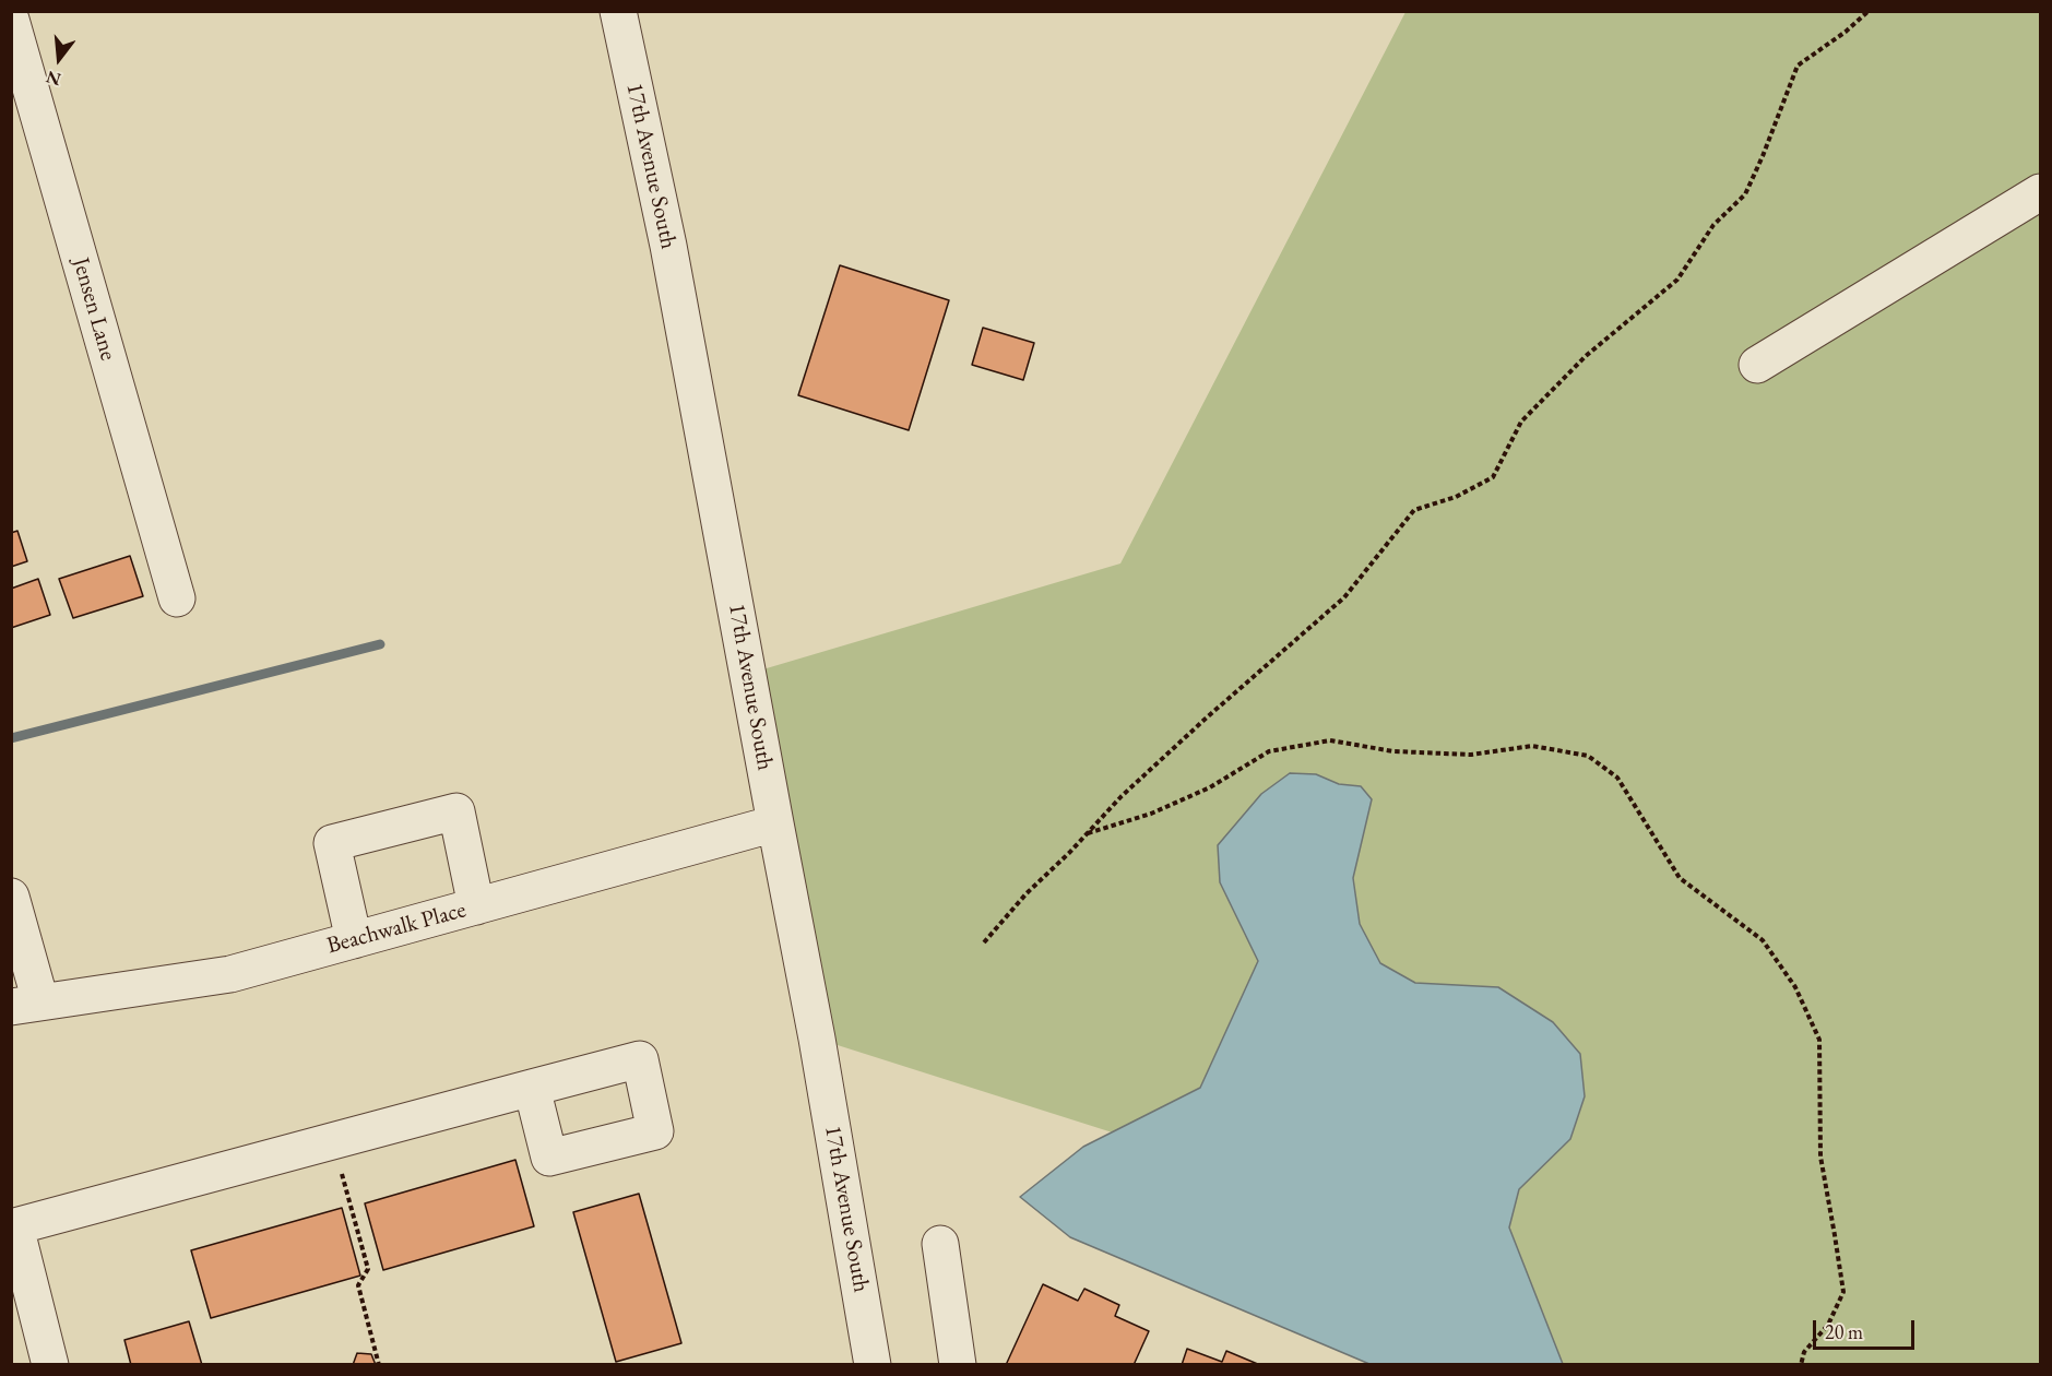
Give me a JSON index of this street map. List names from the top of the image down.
{
  "streets": {
    "street": ["17th Avenue South", "Jensen Lane", "Beachwalk Place"]
  },
  "crossings": [
    ["17th Avenue South", "Beachwalk Place"]
  ],
  "scale_bar": "20 m",
  "north": "bottom"
}
